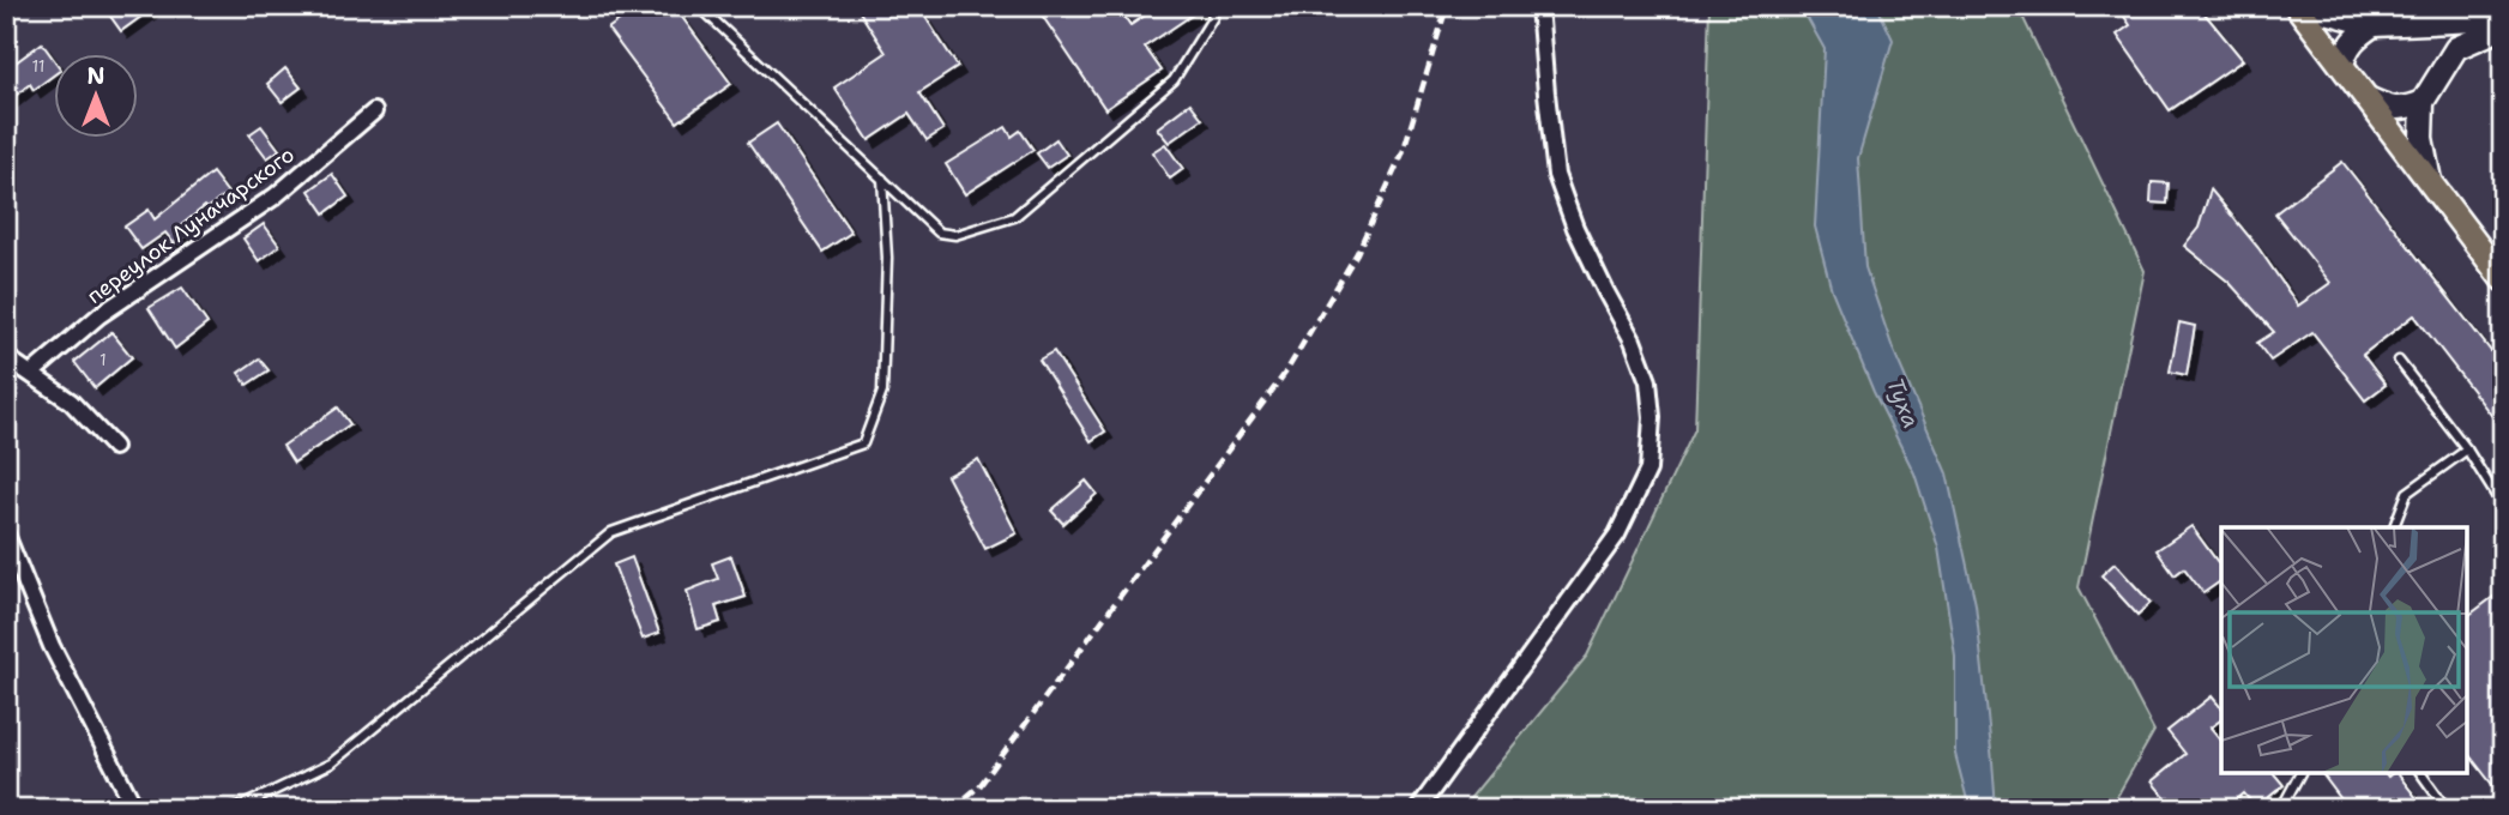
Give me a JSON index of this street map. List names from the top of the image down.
{
  "streets": {
    "street": ["переулок Луначарского"]
  },
  "water": ["Туха"],
  "house_numbers": ["11", "1"],
  "north": "top"
}
